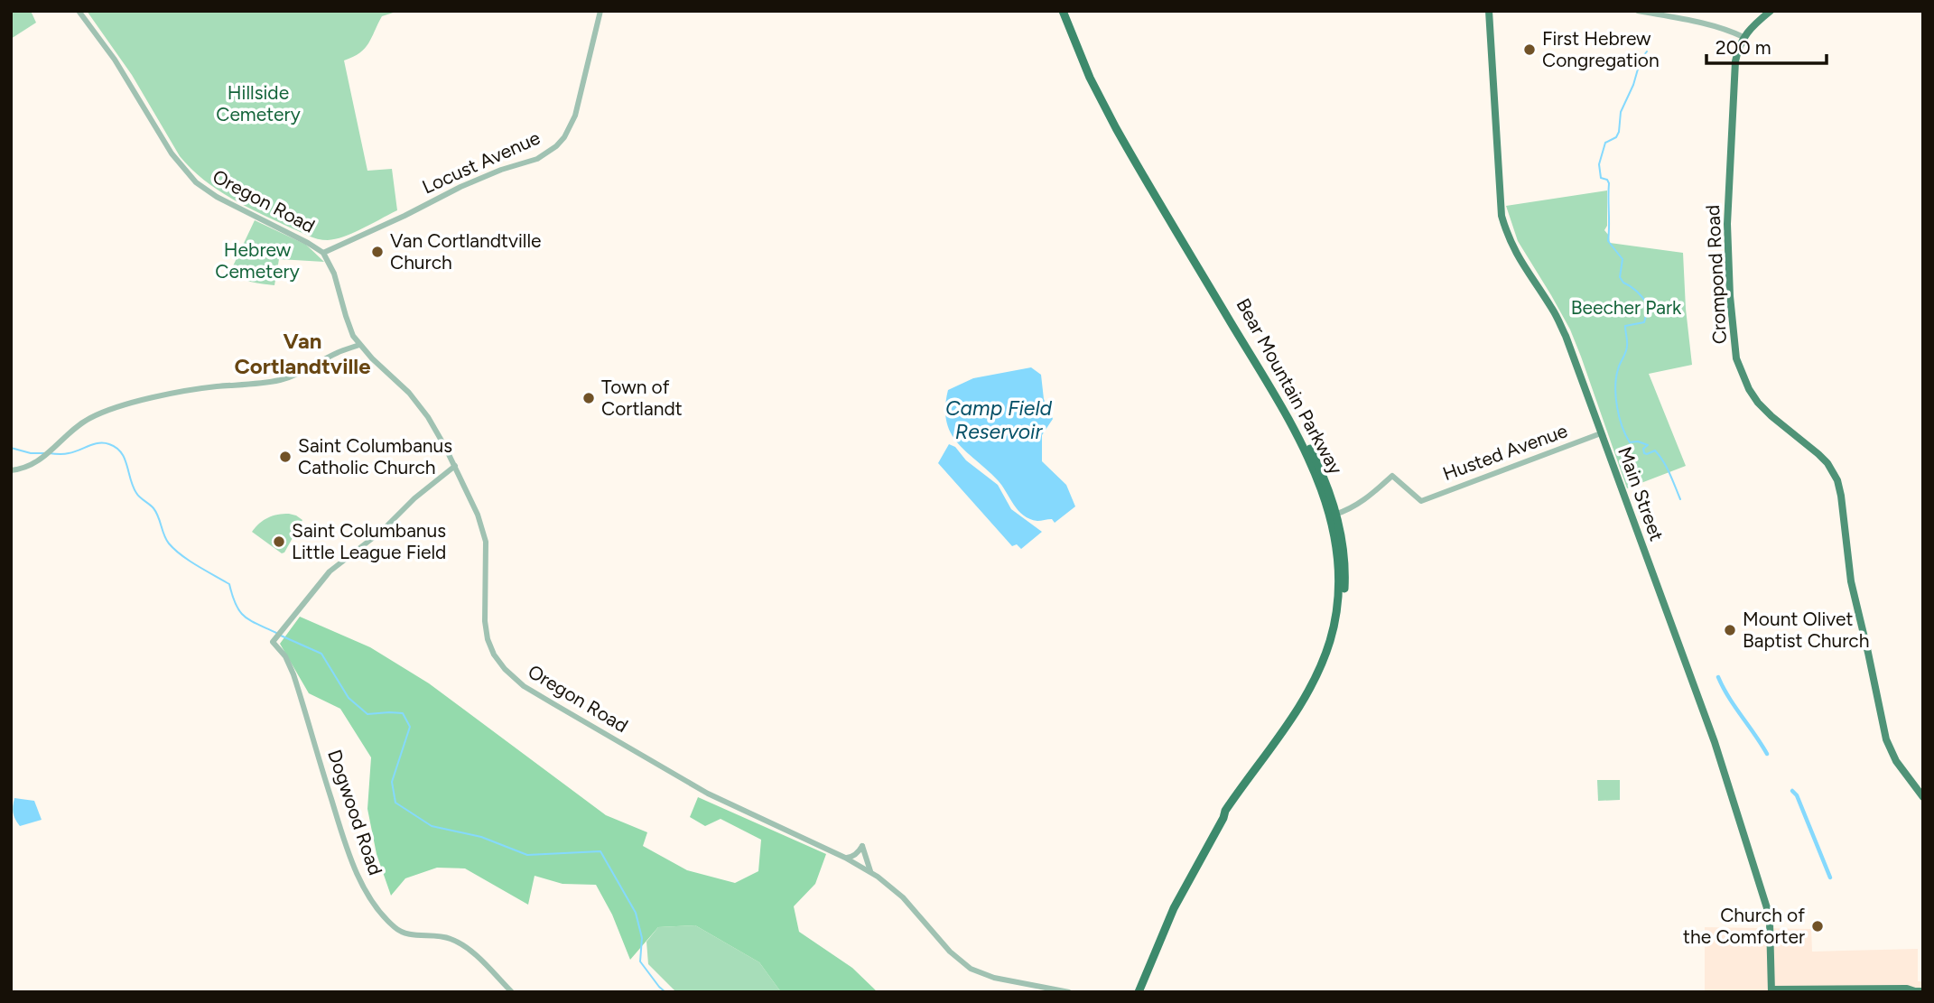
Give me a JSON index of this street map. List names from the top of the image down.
{
  "streets": {
    "highway": ["Bear Mountain Parkway"],
    "main road": ["Crompond Road", "Main Street"],
    "street": [
      "Locust Avenue",
      "Oregon Road",
      "Husted Avenue",
      "Dogwood Road"
    ]
  },
  "crossings": [
    ["Locust Avenue", "Oregon Road"],
    ["Oregon Road", "Dogwood Road"],
    ["Bear Mountain Parkway", "Husted Avenue"],
    ["Husted Avenue", "Main Street"]
  ],
  "districts": ["Van Cortlandtville"],
  "water": ["Camp Field Reservoir"],
  "parks": ["Hillside Cemetery", "Hebrew Cemetery", "Beecher Park"],
  "places": [
    "First Hebrew Congregation",
    "Van Cortlandtville Church",
    "Town of Cortlandt",
    "Saint Columbanus Catholic Church",
    "Saint Columbanus Little League Field",
    "Mount Olivet Baptist Church",
    "Church of the Comforter"
  ],
  "scale_bar": "200 m"
}
